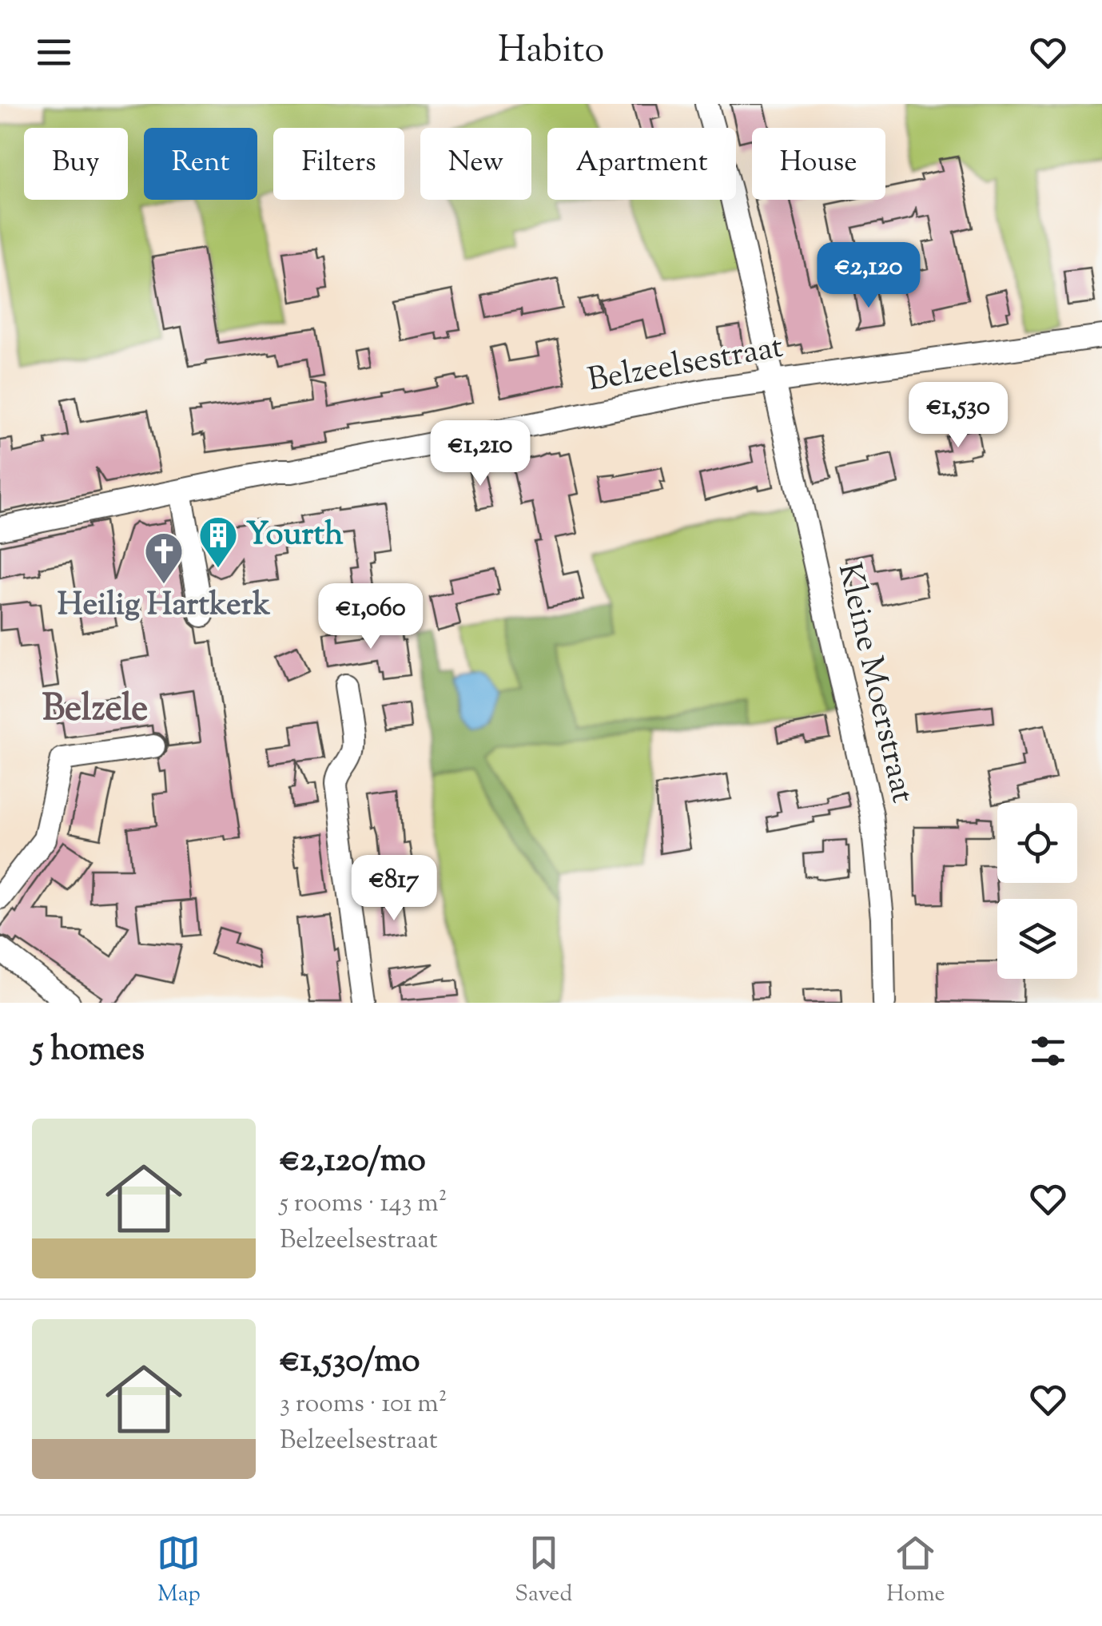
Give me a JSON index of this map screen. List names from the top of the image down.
{
  "streets": {
    "street": ["Belzeelsestraat", "Kleine Moerstraat"]
  },
  "crossings": [
    ["Belzeelsestraat", "Kleine Moerstraat"]
  ],
  "districts": ["Belzele"],
  "places": {
    "building": ["Yourth"],
    "church": ["Heilig Hartkerk"]
  },
  "page": {
    "header": "Habito",
    "chip": [
      "Buy",
      "Rent",
      "Filters",
      "New",
      "Apartment",
      "House"
    ],
    "price": [
      "€2,120",
      "€1,530",
      "€1,210",
      "€1,060",
      "€817"
    ],
    "heading": "5 homes",
    "list": [
      {
        "name": "€2,120/mo",
        "note": "5 rooms · 143 m² · Belzeelsestraat"
      },
      {
        "name": "€1,530/mo",
        "note": "3 rooms · 101 m² · Belzeelsestraat"
      }
    ],
    "tabs": ["Map", "Saved", "Home"]
  }
}
